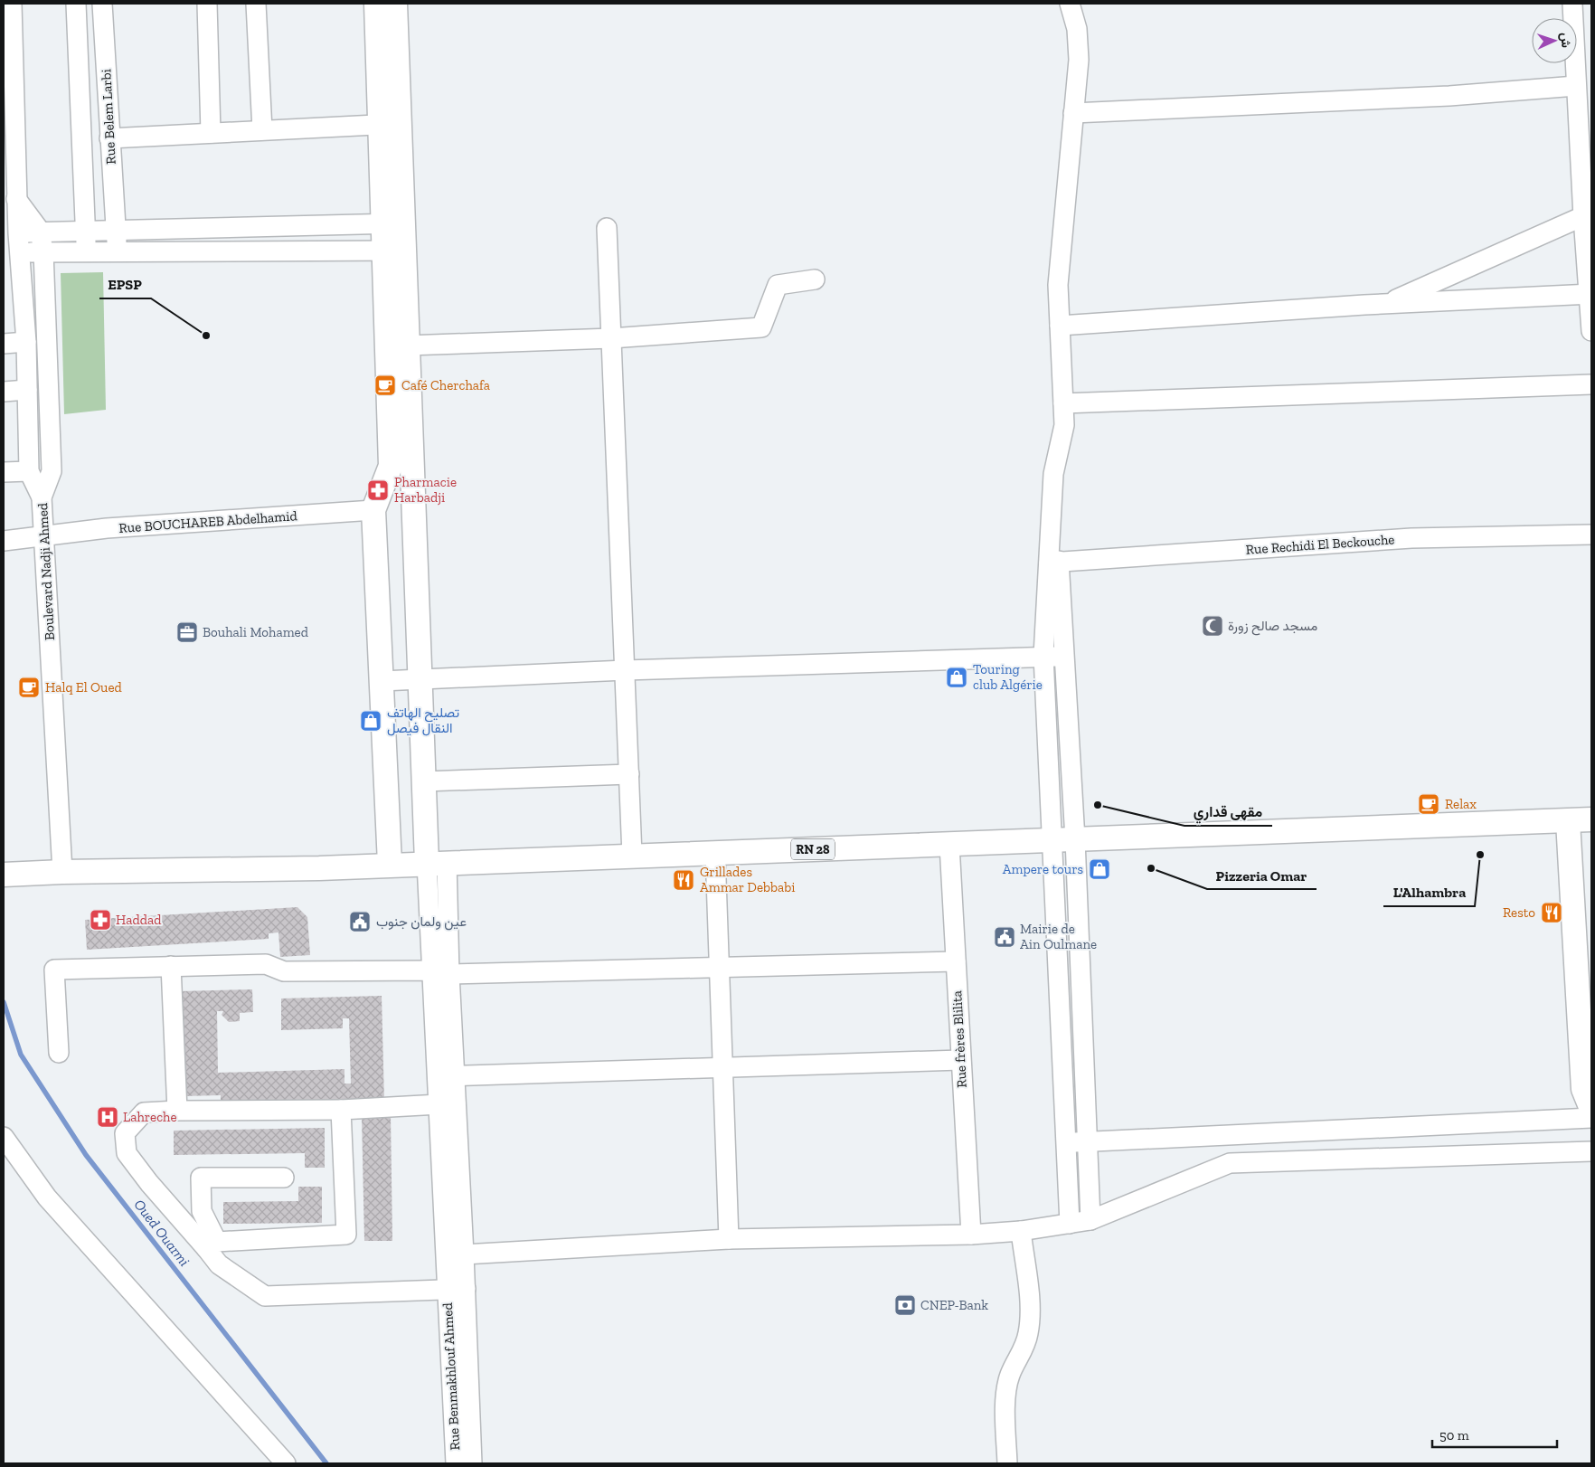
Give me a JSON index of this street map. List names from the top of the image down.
{
  "streets": {
    "main road": ["RN 28"],
    "street": [
      "Rue Belem Larbi",
      "Rue BOUCHAREB Abdelhamid",
      "Rue Rechidi El Beckouche",
      "Boulevard Nadji Ahmed",
      "Rue frères Blilita",
      "Rue Benmakhlouf Ahmed"
    ]
  },
  "crossings": [
    ["Rue BOUCHAREB Abdelhamid", "Boulevard Nadji Ahmed"],
    ["Boulevard Nadji Ahmed", "RN 28"],
    ["RN 28", "Rue frères Blilita"]
  ],
  "water": ["Oued Ouarmi"],
  "places": {
    "other": [
      "EPSP",
      "مقهى قداري",
      "L'Alhambra",
      "Pizzeria Omar"
    ],
    "cafe": ["Café Cherchafa", "Halq El Oued", "Relax"],
    "pharmacy": ["Pharmacie Harbadji", "Haddad"],
    "mosque": ["مسجد صالح زورة"],
    "office": ["Bouhali Mohamed"],
    "shop": ["Touring club Algérie", "تصليح الهاتف النقال فيصل", "Ampere tours"],
    "restaurant": ["Grillades Ammar Debbabi", "Resto"],
    "public building": ["عين ولمان جنوب", "Mairie de Ain Oulmane"],
    "hospital": ["Lahreche"],
    "bank": ["CNEP-Bank"]
  },
  "scale_bar": "50 m",
  "north": "right"
}
